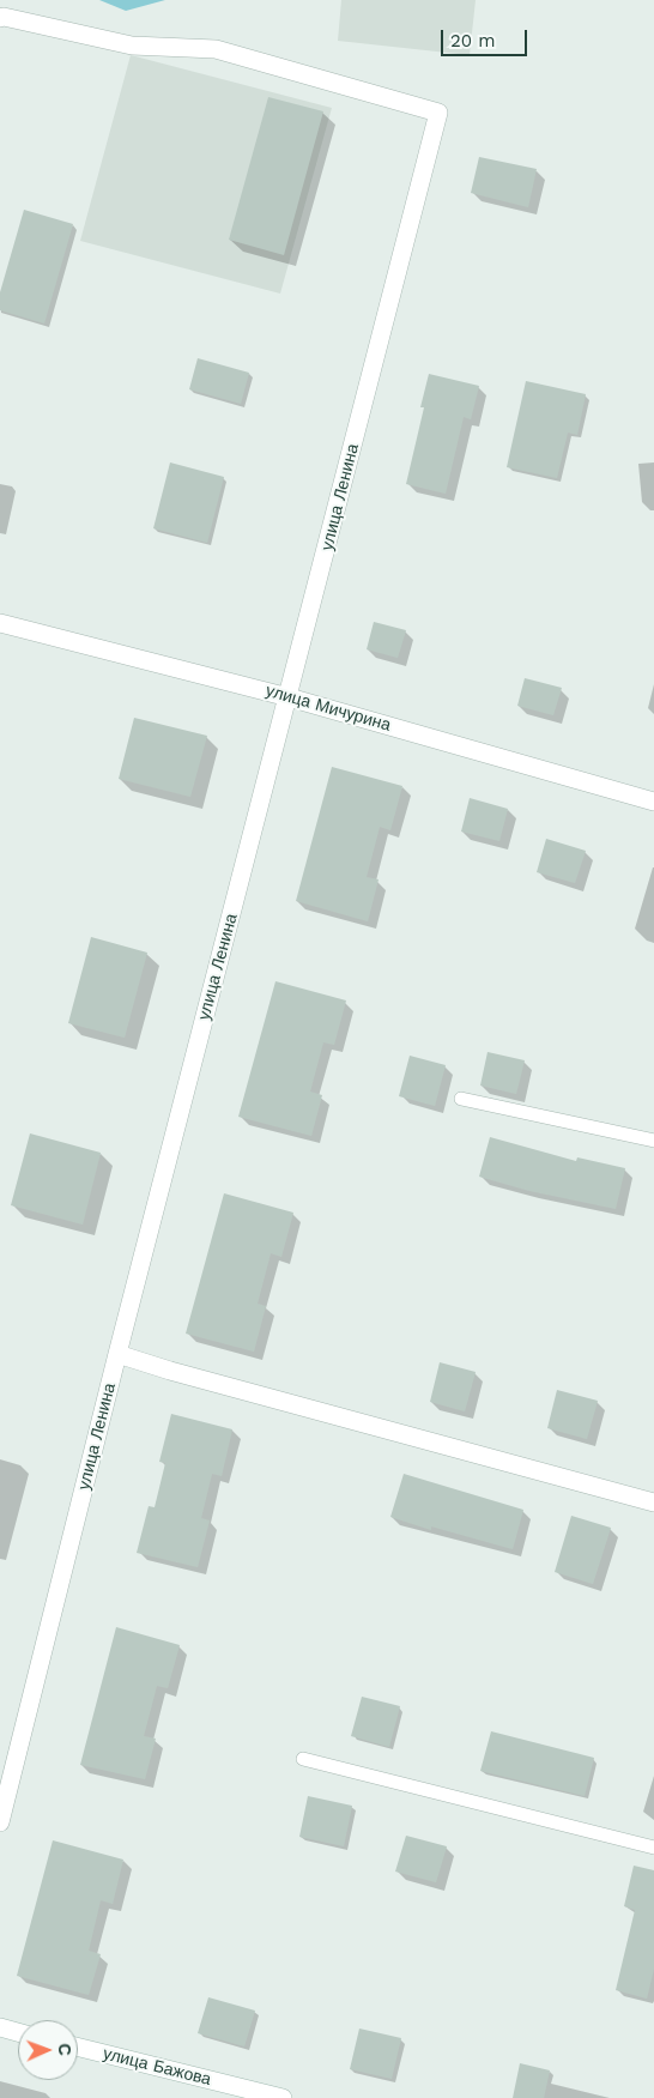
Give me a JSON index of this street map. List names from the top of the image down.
{
  "streets": {
    "street": ["улица Ленина", "улица Мичурина", "улица Бажова"]
  },
  "crossings": [
    ["улица Ленина", "улица Мичурина"]
  ],
  "scale_bar": "20 m",
  "north": "right"
}
